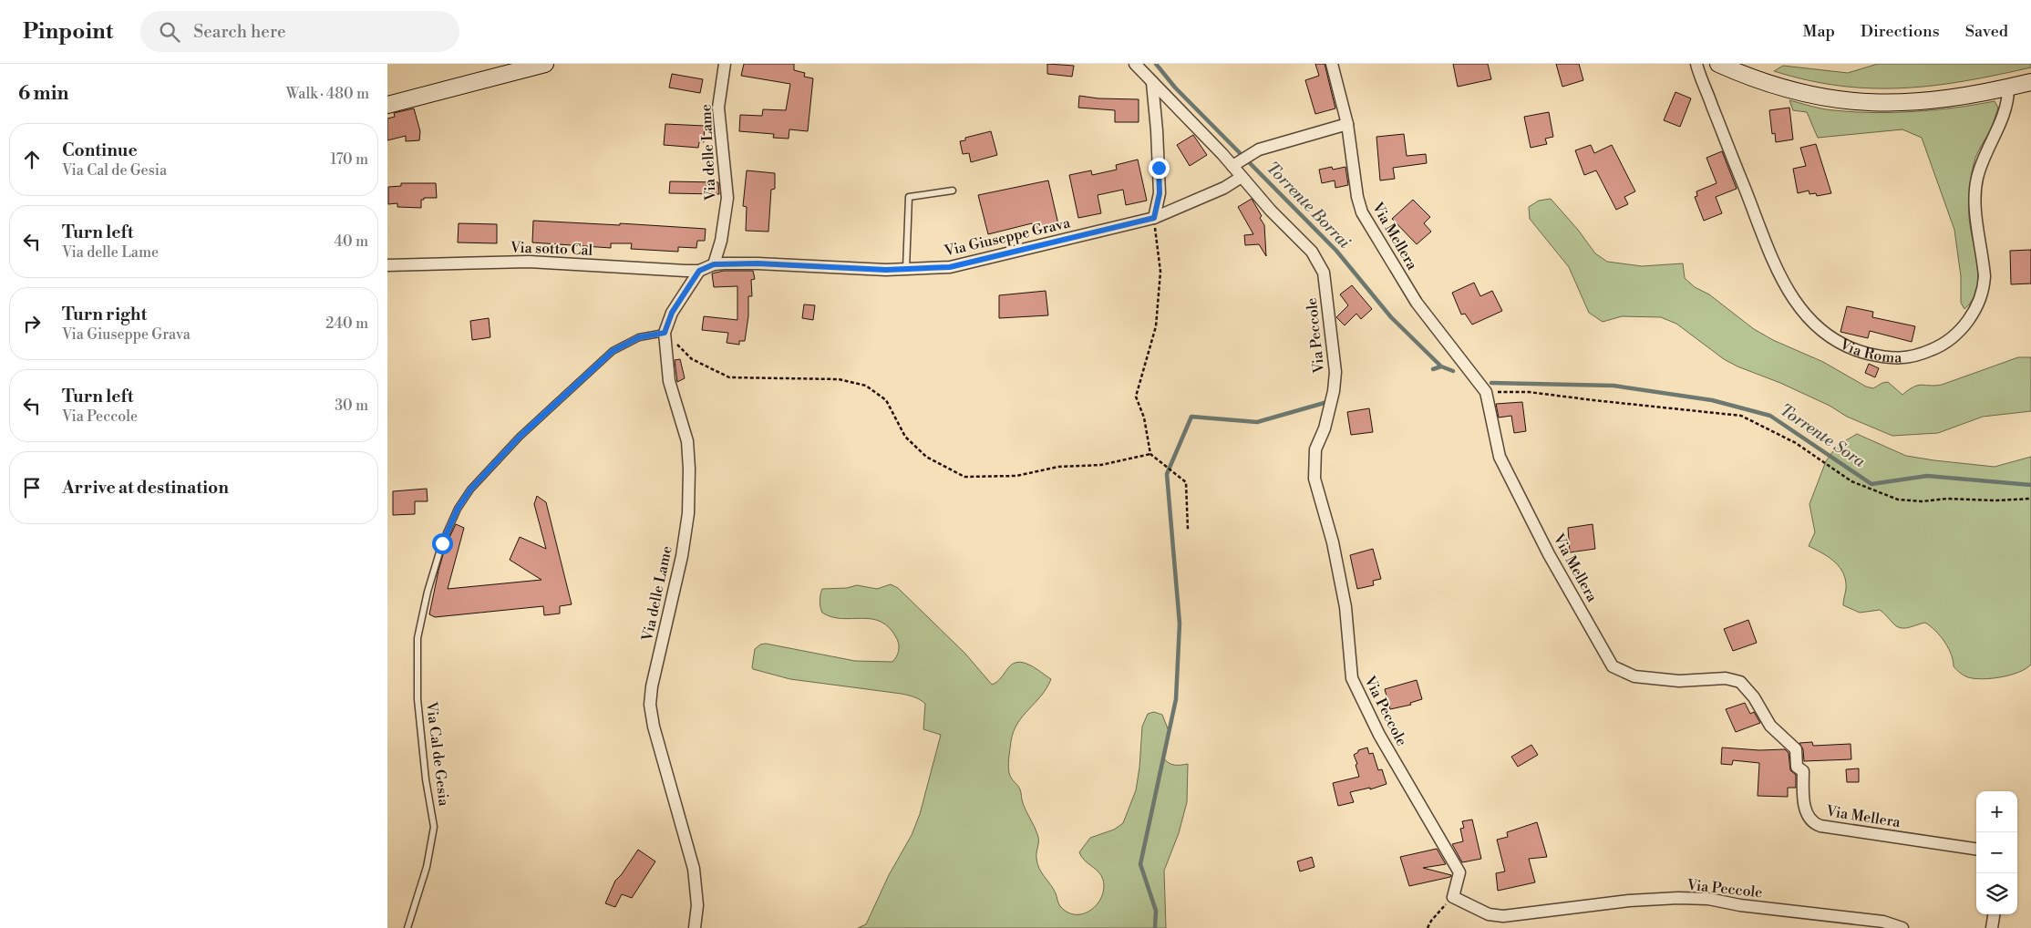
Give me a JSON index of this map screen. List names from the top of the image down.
{
  "streets": {
    "street": [
      "Via delle Lame",
      "Via Mellera",
      "Via Giuseppe Grava",
      "Via sotto Cal",
      "Via Peccole",
      "Via Roma"
    ],
    "lane": ["Via Cal de Gesia"]
  },
  "crossings": [
    ["Via delle Lame", "Via Giuseppe Grava"],
    ["Via delle Lame", "Via sotto Cal"],
    ["Via delle Lame", "Via Cal de Gesia"],
    ["Via Giuseppe Grava", "Via sotto Cal"],
    ["Via Giuseppe Grava", "Via Peccole"]
  ],
  "water": ["Torrente Borrai", "Torrente Sora"],
  "page": {
    "header": "Pinpoint",
    "search": "Search here",
    "nav": ["Map", "Directions", "Saved"],
    "heading": ["6 min", "Walk · 480 m"],
    "list": [
      ["Continue", "Via Cal de Gesia", "170 m"],
      ["Turn left", "Via delle Lame", "40 m"],
      ["Turn right", "Via Giuseppe Grava", "240 m"],
      ["Turn left", "Via Peccole", "30 m"],
      "Arrive at destination"
    ],
    "map_buttons": ["+", "−"]
  }
}
